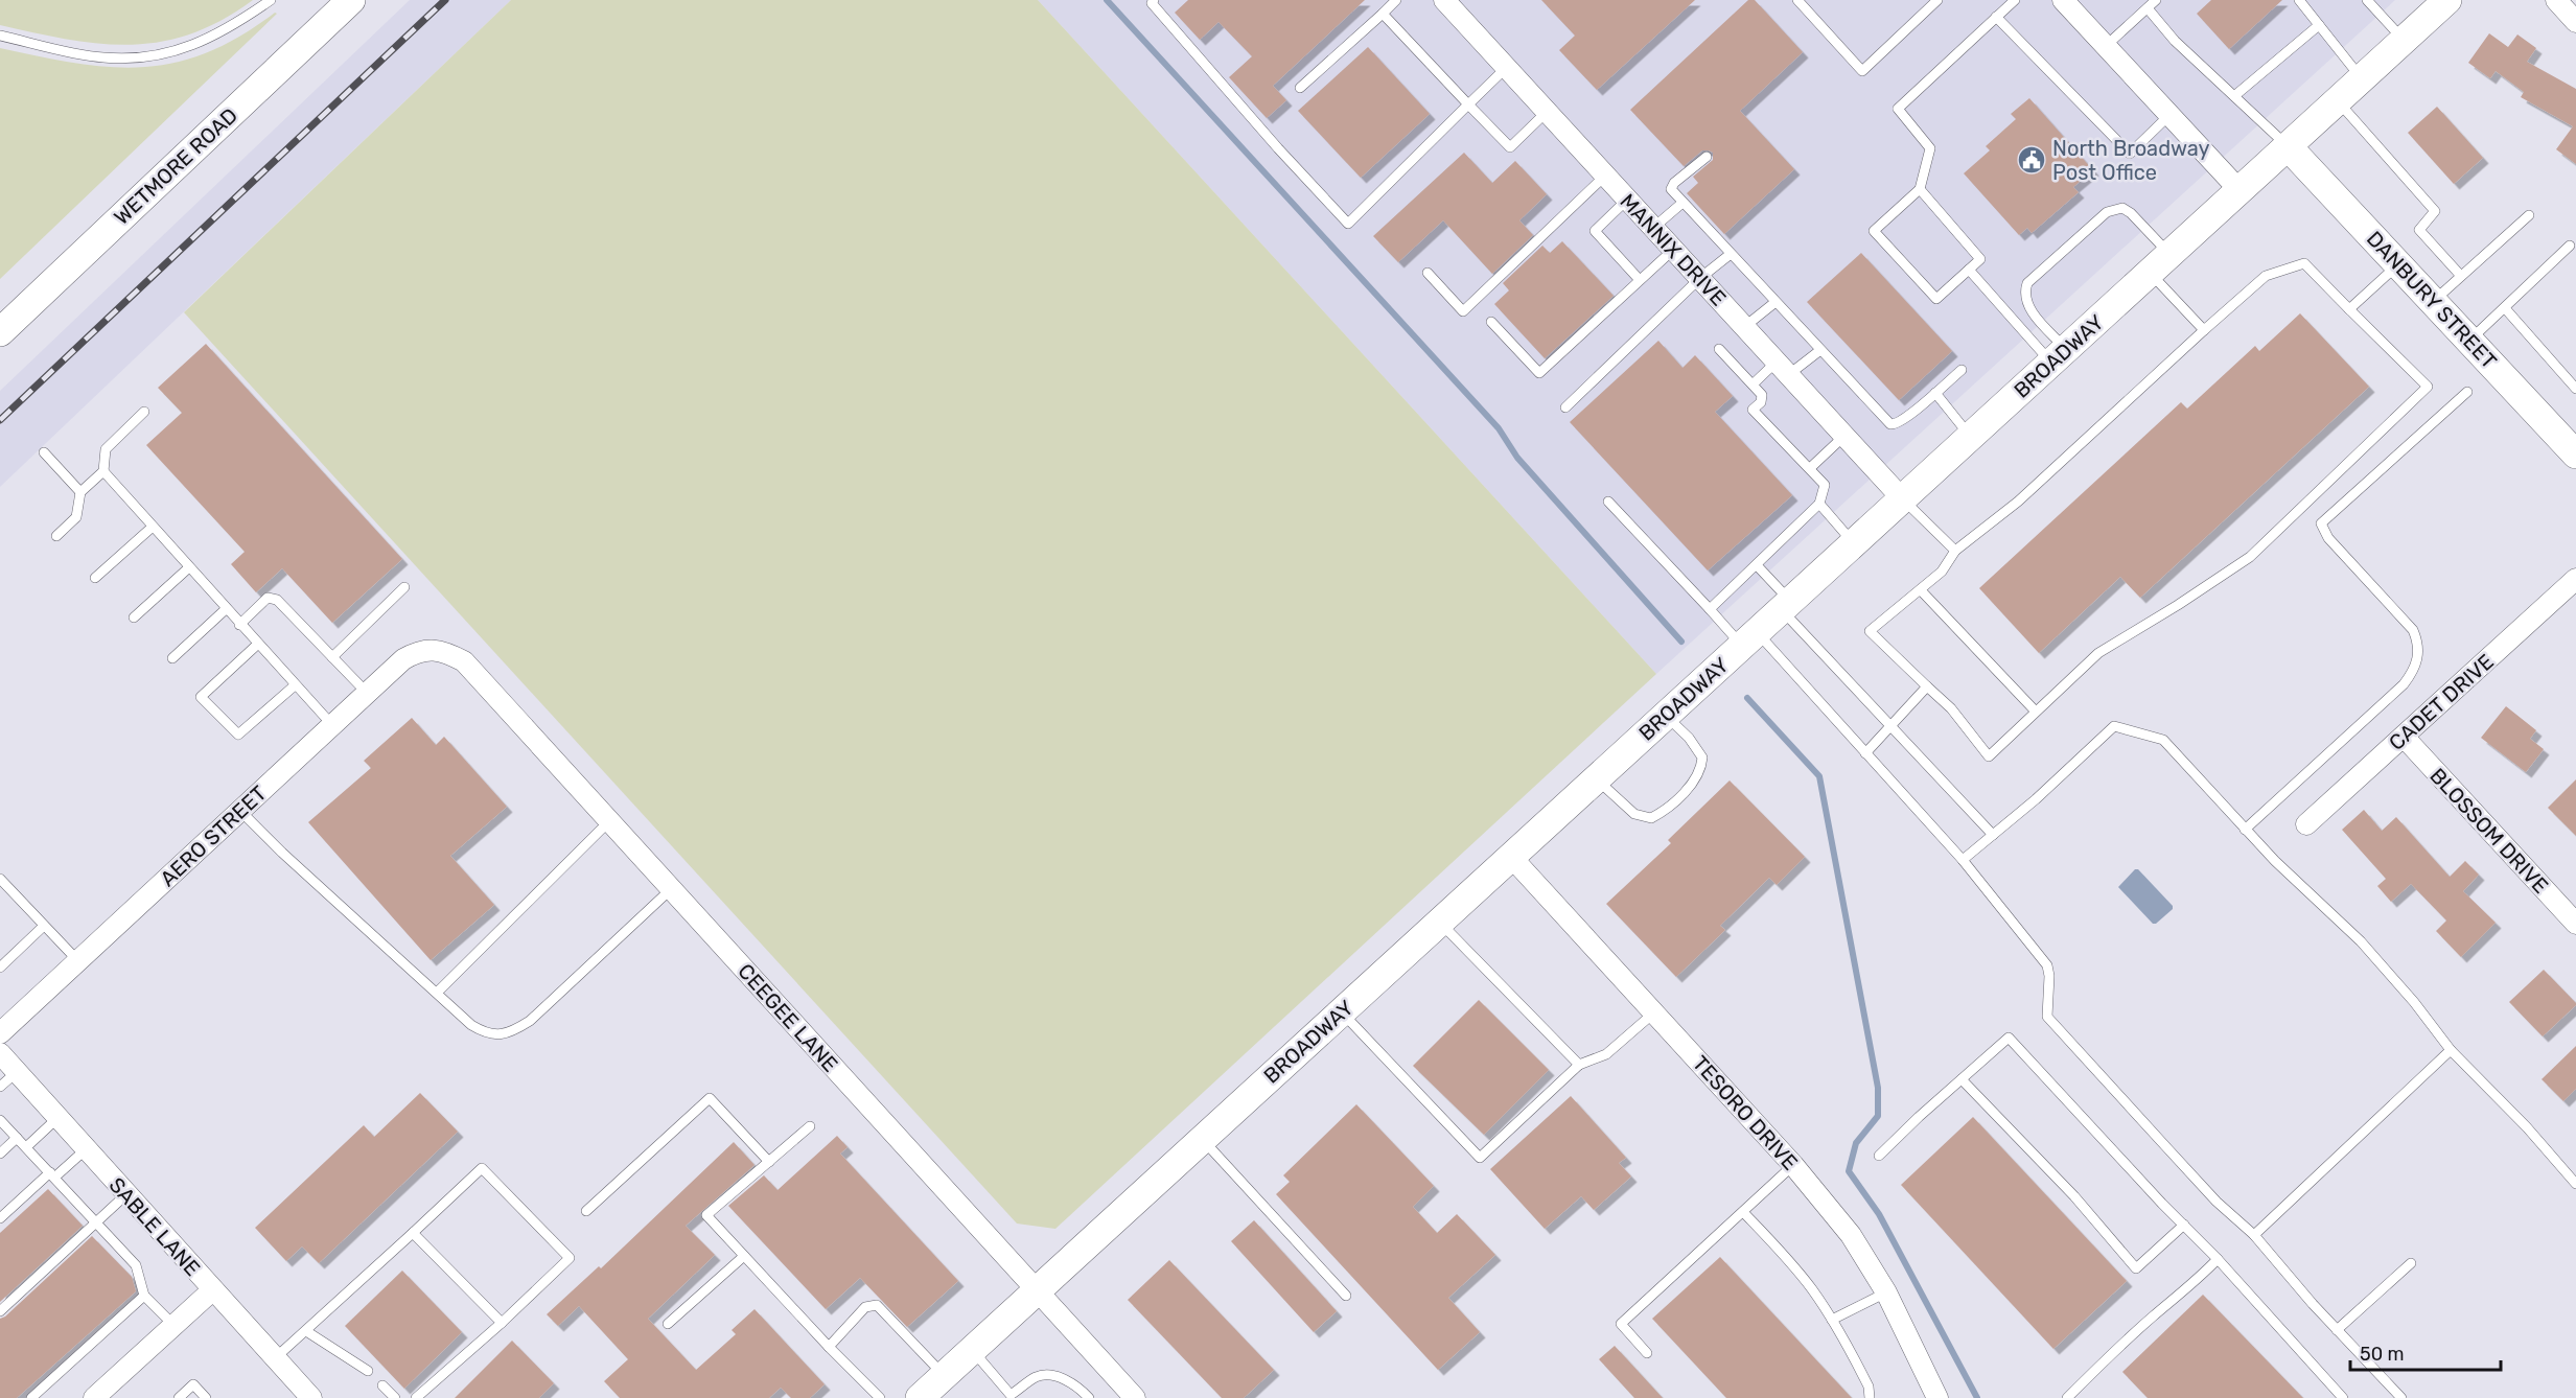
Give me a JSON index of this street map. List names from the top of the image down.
{
  "streets": {
    "main road": ["WETMORE ROAD", "DANBURY STREET", "BROADWAY"],
    "street": [
      "MANNIX DRIVE",
      "CADET DRIVE",
      "BLOSSOM DRIVE",
      "AERO STREET",
      "CEEGEE LANE",
      "TESORO DRIVE",
      "SABLE LANE"
    ]
  },
  "crossings": [
    ["MANNIX DRIVE", "BROADWAY"],
    ["DANBURY STREET", "BROADWAY"],
    ["BROADWAY", "CEEGEE LANE"],
    ["BROADWAY", "TESORO DRIVE"],
    ["CADET DRIVE", "BLOSSOM DRIVE"],
    ["AERO STREET", "CEEGEE LANE"]
  ],
  "places": {
    "public building": ["North Broadway Post Office"]
  },
  "scale_bar": "50 m"
}
